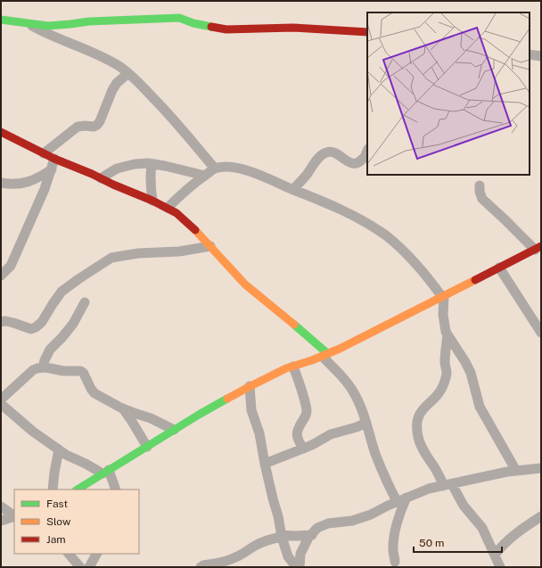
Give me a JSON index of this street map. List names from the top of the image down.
{
  "legend": ["Fast", "Slow", "Jam"],
  "scale_bar": "50 m"
}
